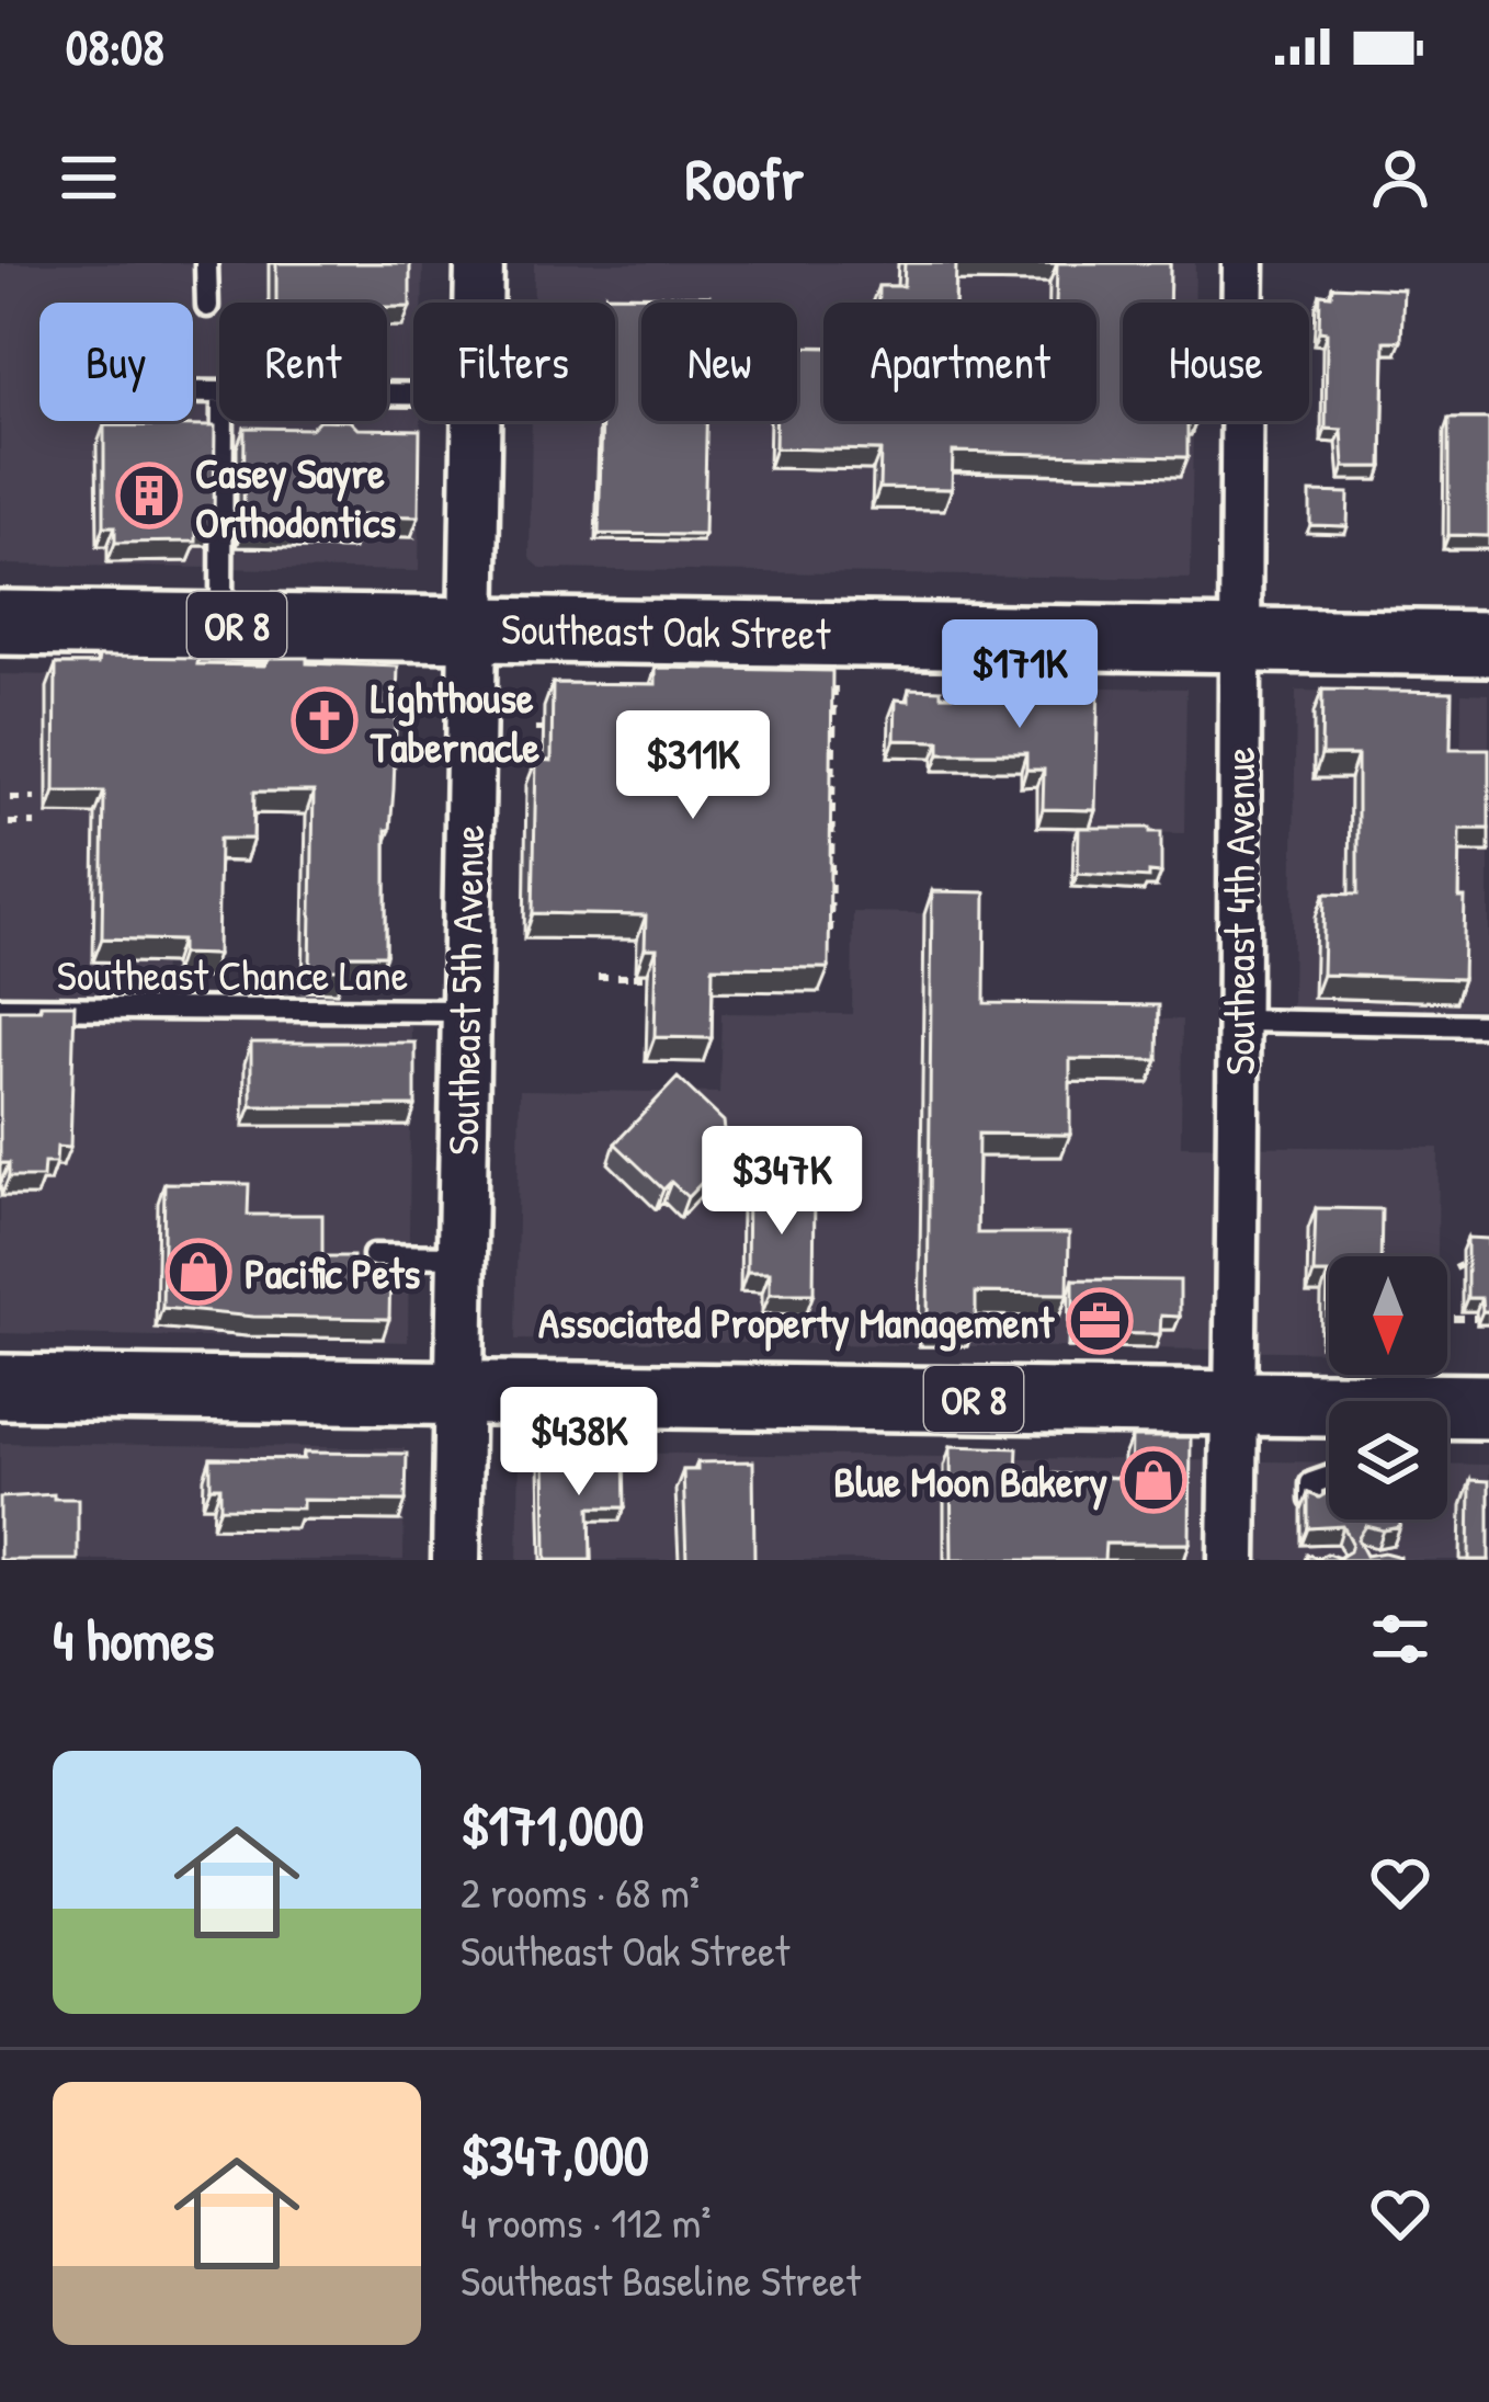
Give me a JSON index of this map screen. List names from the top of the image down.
{
  "streets": {
    "highway": ["OR 8", "Southeast Oak Street"],
    "street": ["Southeast 4th Avenue", "Southeast 5th Avenue"],
    "lane": ["Southeast Chance Lane"]
  },
  "crossings": [
    ["OR 8", "Southeast 4th Avenue"],
    ["OR 8", "Southeast 5th Avenue"],
    ["Southeast Oak Street", "Southeast 4th Avenue"],
    ["Southeast Oak Street", "Southeast 5th Avenue"],
    ["Southeast Chance Lane", "Southeast 5th Avenue"]
  ],
  "places": {
    "building": ["Casey Sayre Orthodontics"],
    "church": ["Lighthouse Tabernacle"],
    "shop": ["Pacific Pets", "Blue Moon Bakery"],
    "office": ["Associated Property Management"]
  },
  "north": "bottom",
  "page": {
    "status": "08:08",
    "header": "Roofr",
    "chip": [
      "Buy",
      "Rent",
      "Filters",
      "New",
      "Apartment",
      "House"
    ],
    "price": [
      "$171K",
      "$311K",
      "$347K",
      "$438K"
    ],
    "heading": "4 homes",
    "list": [
      {
        "name": "$171,000",
        "note": "2 rooms · 68 m² · Southeast Oak Street"
      },
      {
        "name": "$347,000",
        "note": "4 rooms · 112 m² · Southeast Baseline Street"
      }
    ]
  }
}
